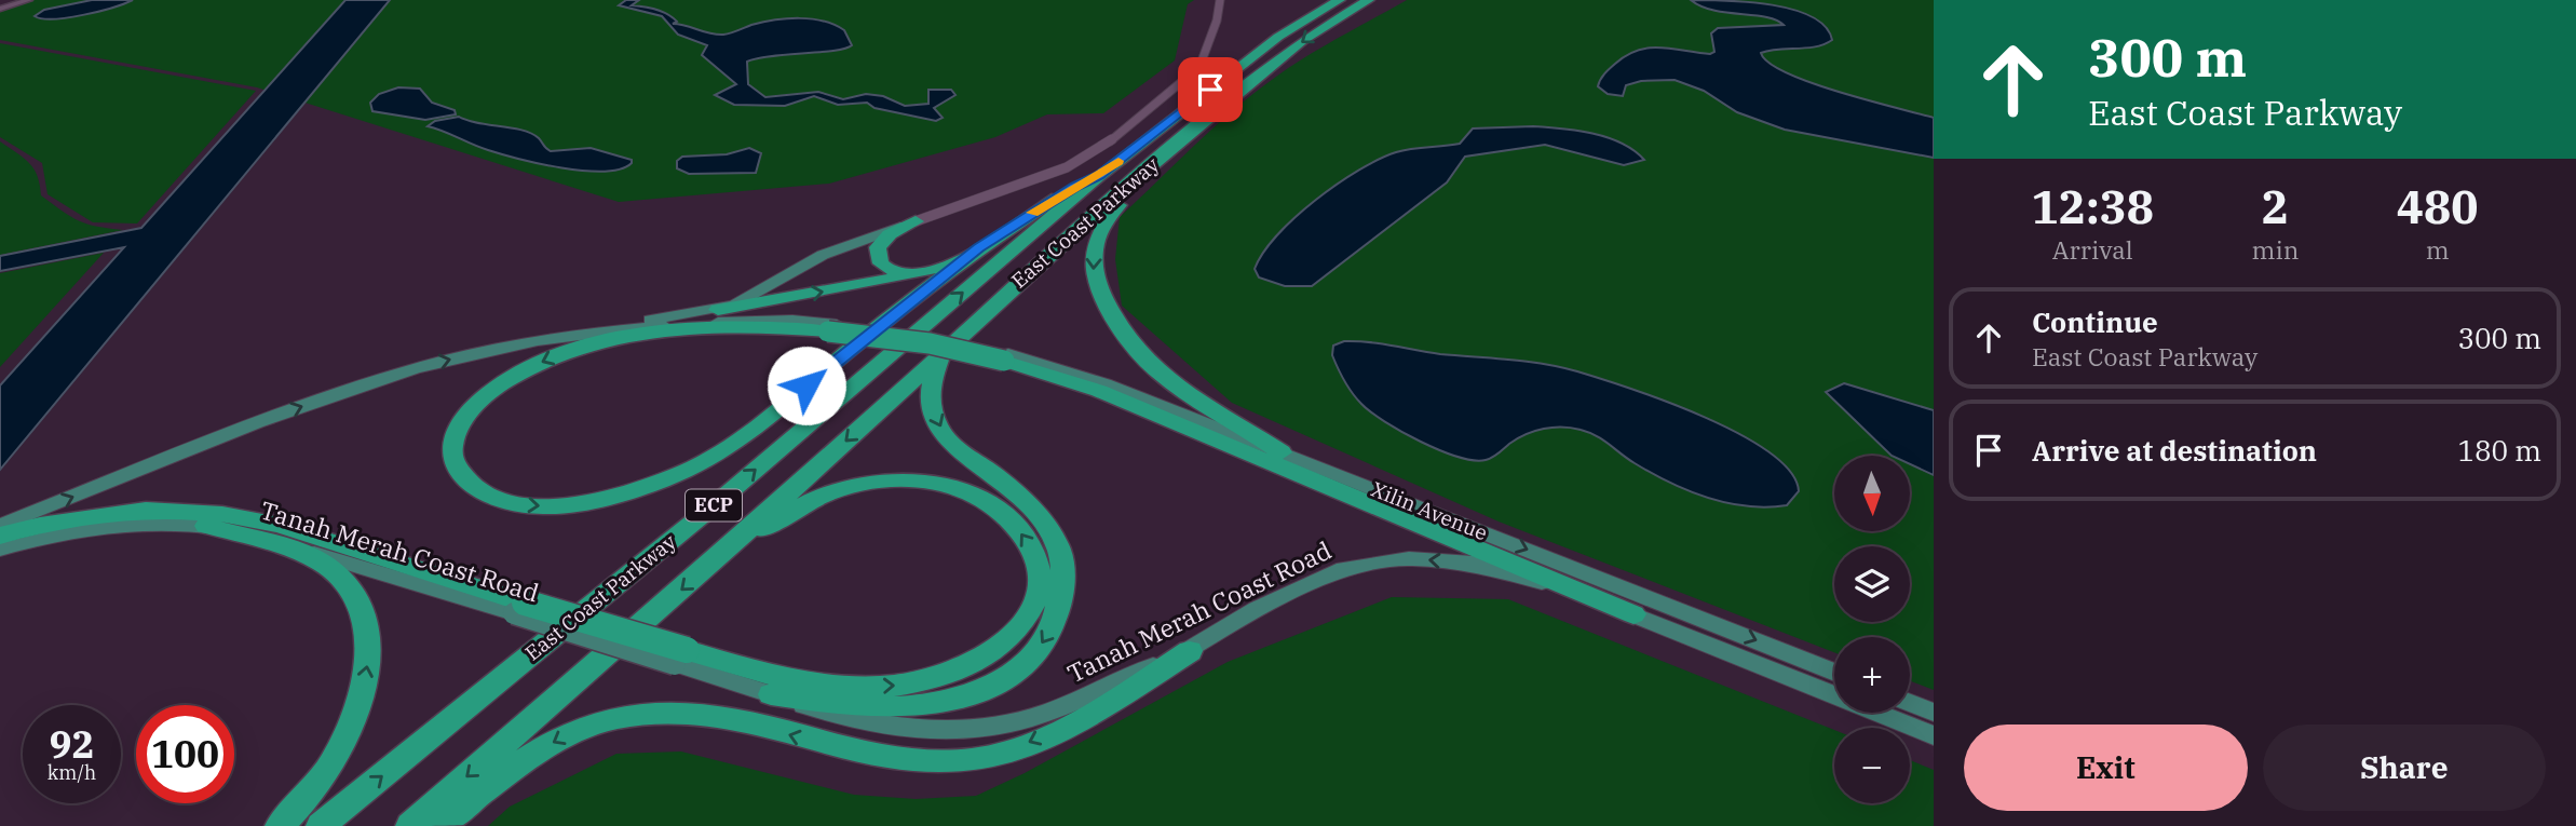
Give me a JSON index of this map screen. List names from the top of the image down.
{
  "streets": {
    "highway": ["East Coast Parkway", "ECP"],
    "main road": ["Xilin Avenue", "Tanah Merah Coast Road"]
  },
  "north": "bottom",
  "page": {
    "turn": ["300 m", "East Coast Parkway"],
    "eta": [
      "12:38",
      "Arrival",
      "2",
      "min",
      "480",
      "m"
    ],
    "list": [
      {
        "name": "Continue",
        "note": "East Coast Parkway",
        "value": "300 m"
      },
      {
        "name": "Arrive at destination",
        "value": "180 m"
      }
    ],
    "map_buttons": ["+", "−"],
    "speed": "92 km/h",
    "limit": "100",
    "buttons": ["Exit", "Share"]
  }
}
